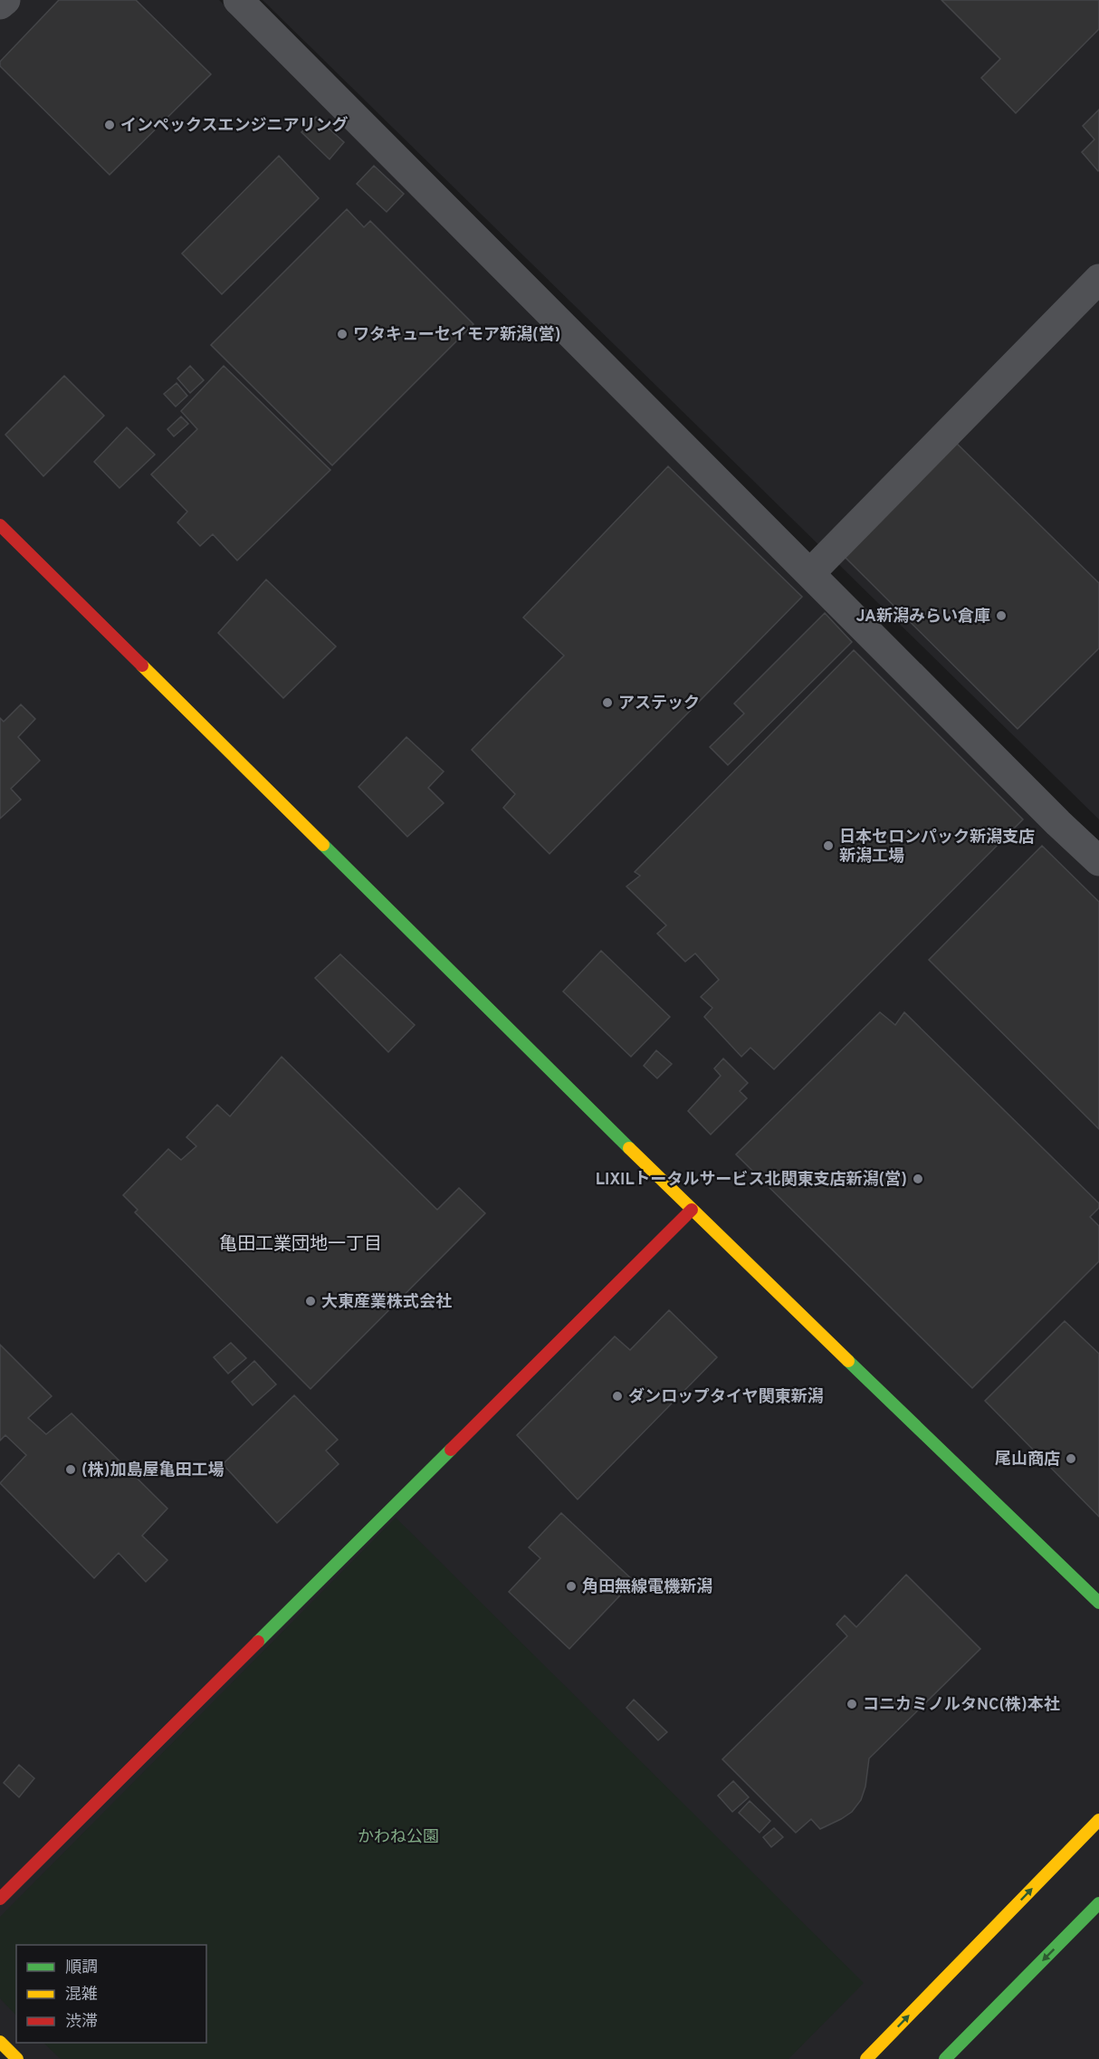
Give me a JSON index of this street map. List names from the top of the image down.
{
  "districts": ["亀田工業団地一丁目"],
  "parks": ["かわね公園"],
  "places": [
    "インペックスエンジニアリング",
    "ワタキューセイモア新潟(営)",
    "JA新潟みらい倉庫",
    "アステック",
    "日本セロンパック新潟支店 新潟工場",
    "LIXILトータルサービス北関東支店新潟(営)",
    "大東産業株式会社",
    "ダンロップタイヤ関東新潟",
    "尾山商店",
    "(株)加島屋亀田工場",
    "角田無線電機新潟",
    "コニカミノルタNC(株)本社"
  ],
  "legend": ["順調", "混雑", "渋滞"]
}
